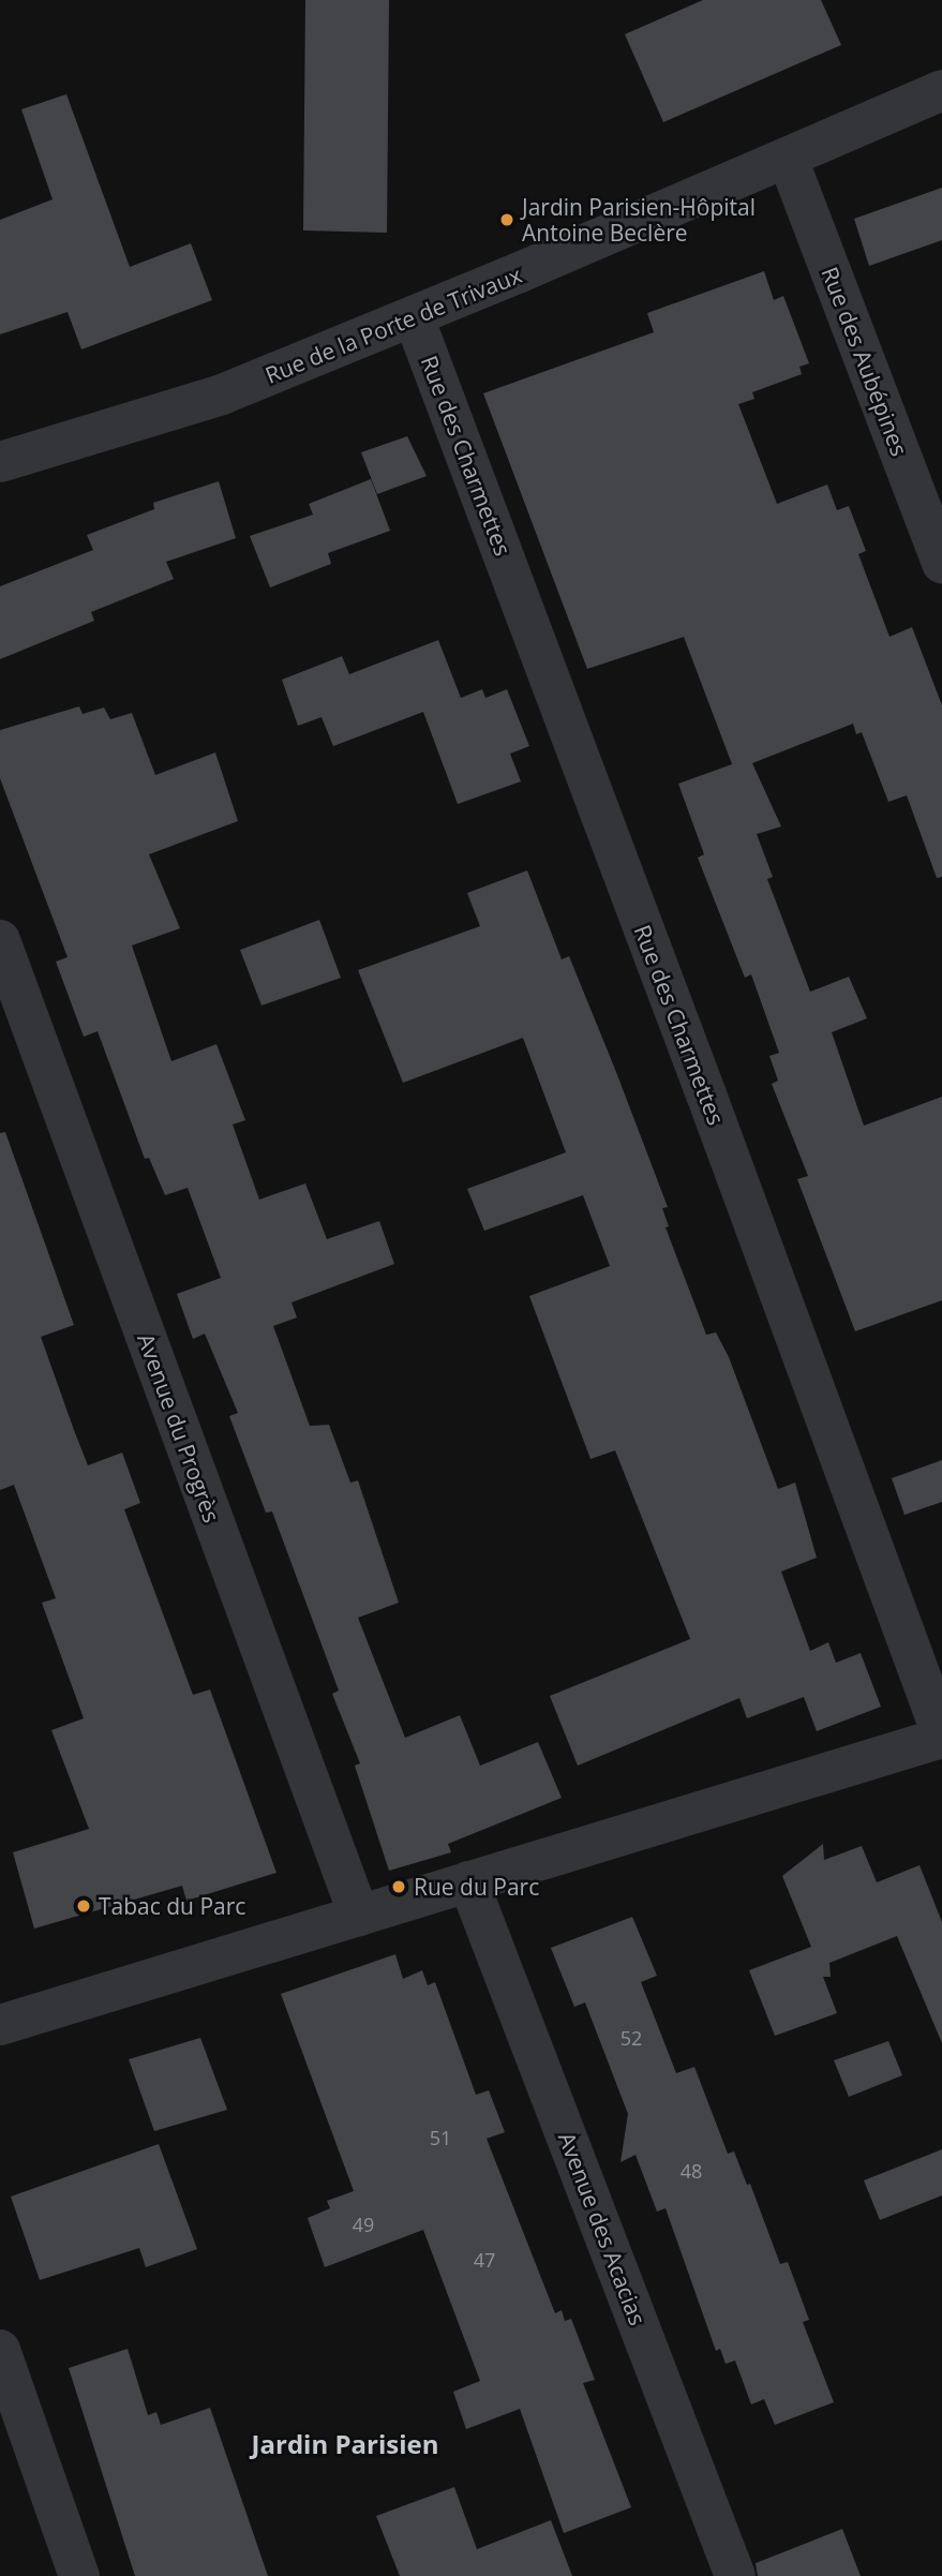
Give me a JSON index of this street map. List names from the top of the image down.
{
  "streets": {
    "street": [
      "Rue de la Porte de Trivaux",
      "Rue des Aubépines",
      "Rue des Charmettes",
      "Avenue du Progrès",
      "Avenue des Acacias"
    ]
  },
  "crossings": [
    ["Rue de la Porte de Trivaux", "Rue des Aubépines"],
    ["Rue de la Porte de Trivaux", "Rue des Charmettes"]
  ],
  "districts": ["Jardin Parisien"],
  "places": ["Jardin Parisien-Hôpital Antoine Beclère", "Rue du Parc", "Tabac du Parc"],
  "house_numbers": [
    "52",
    "51",
    "48",
    "49",
    "47"
  ]
}
